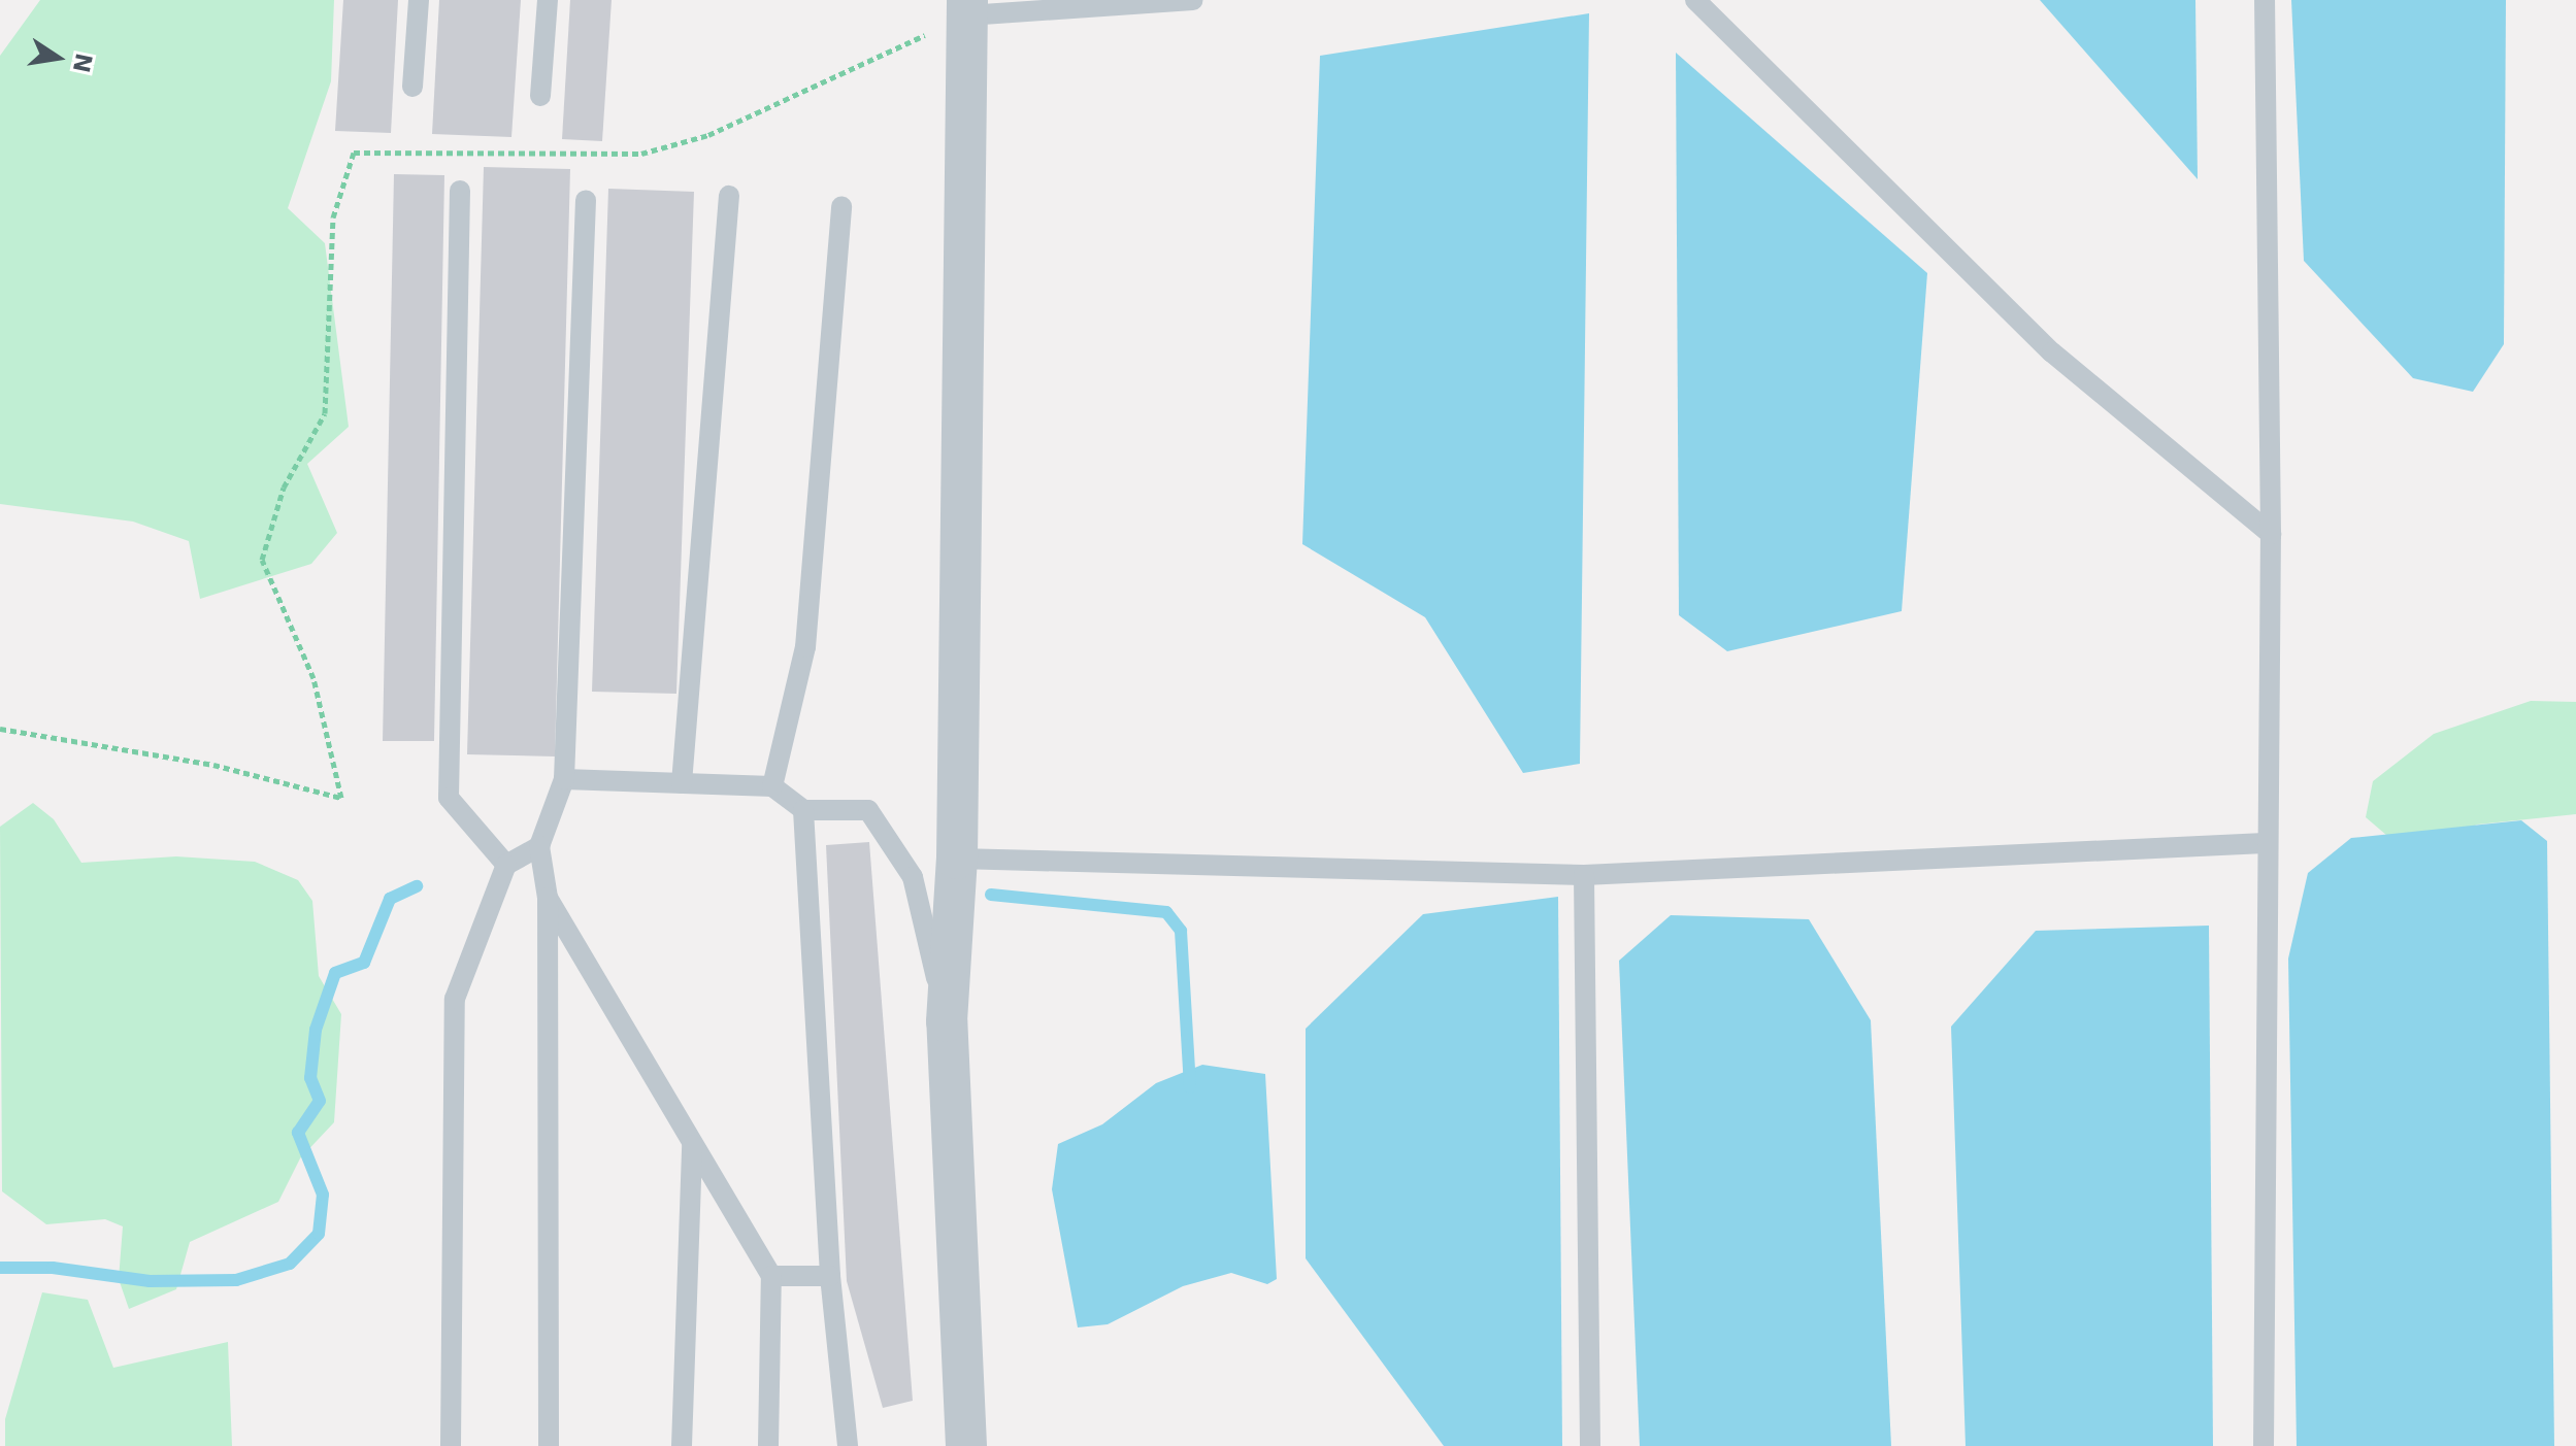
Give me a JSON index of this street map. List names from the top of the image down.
{
  "north": "right"
}
